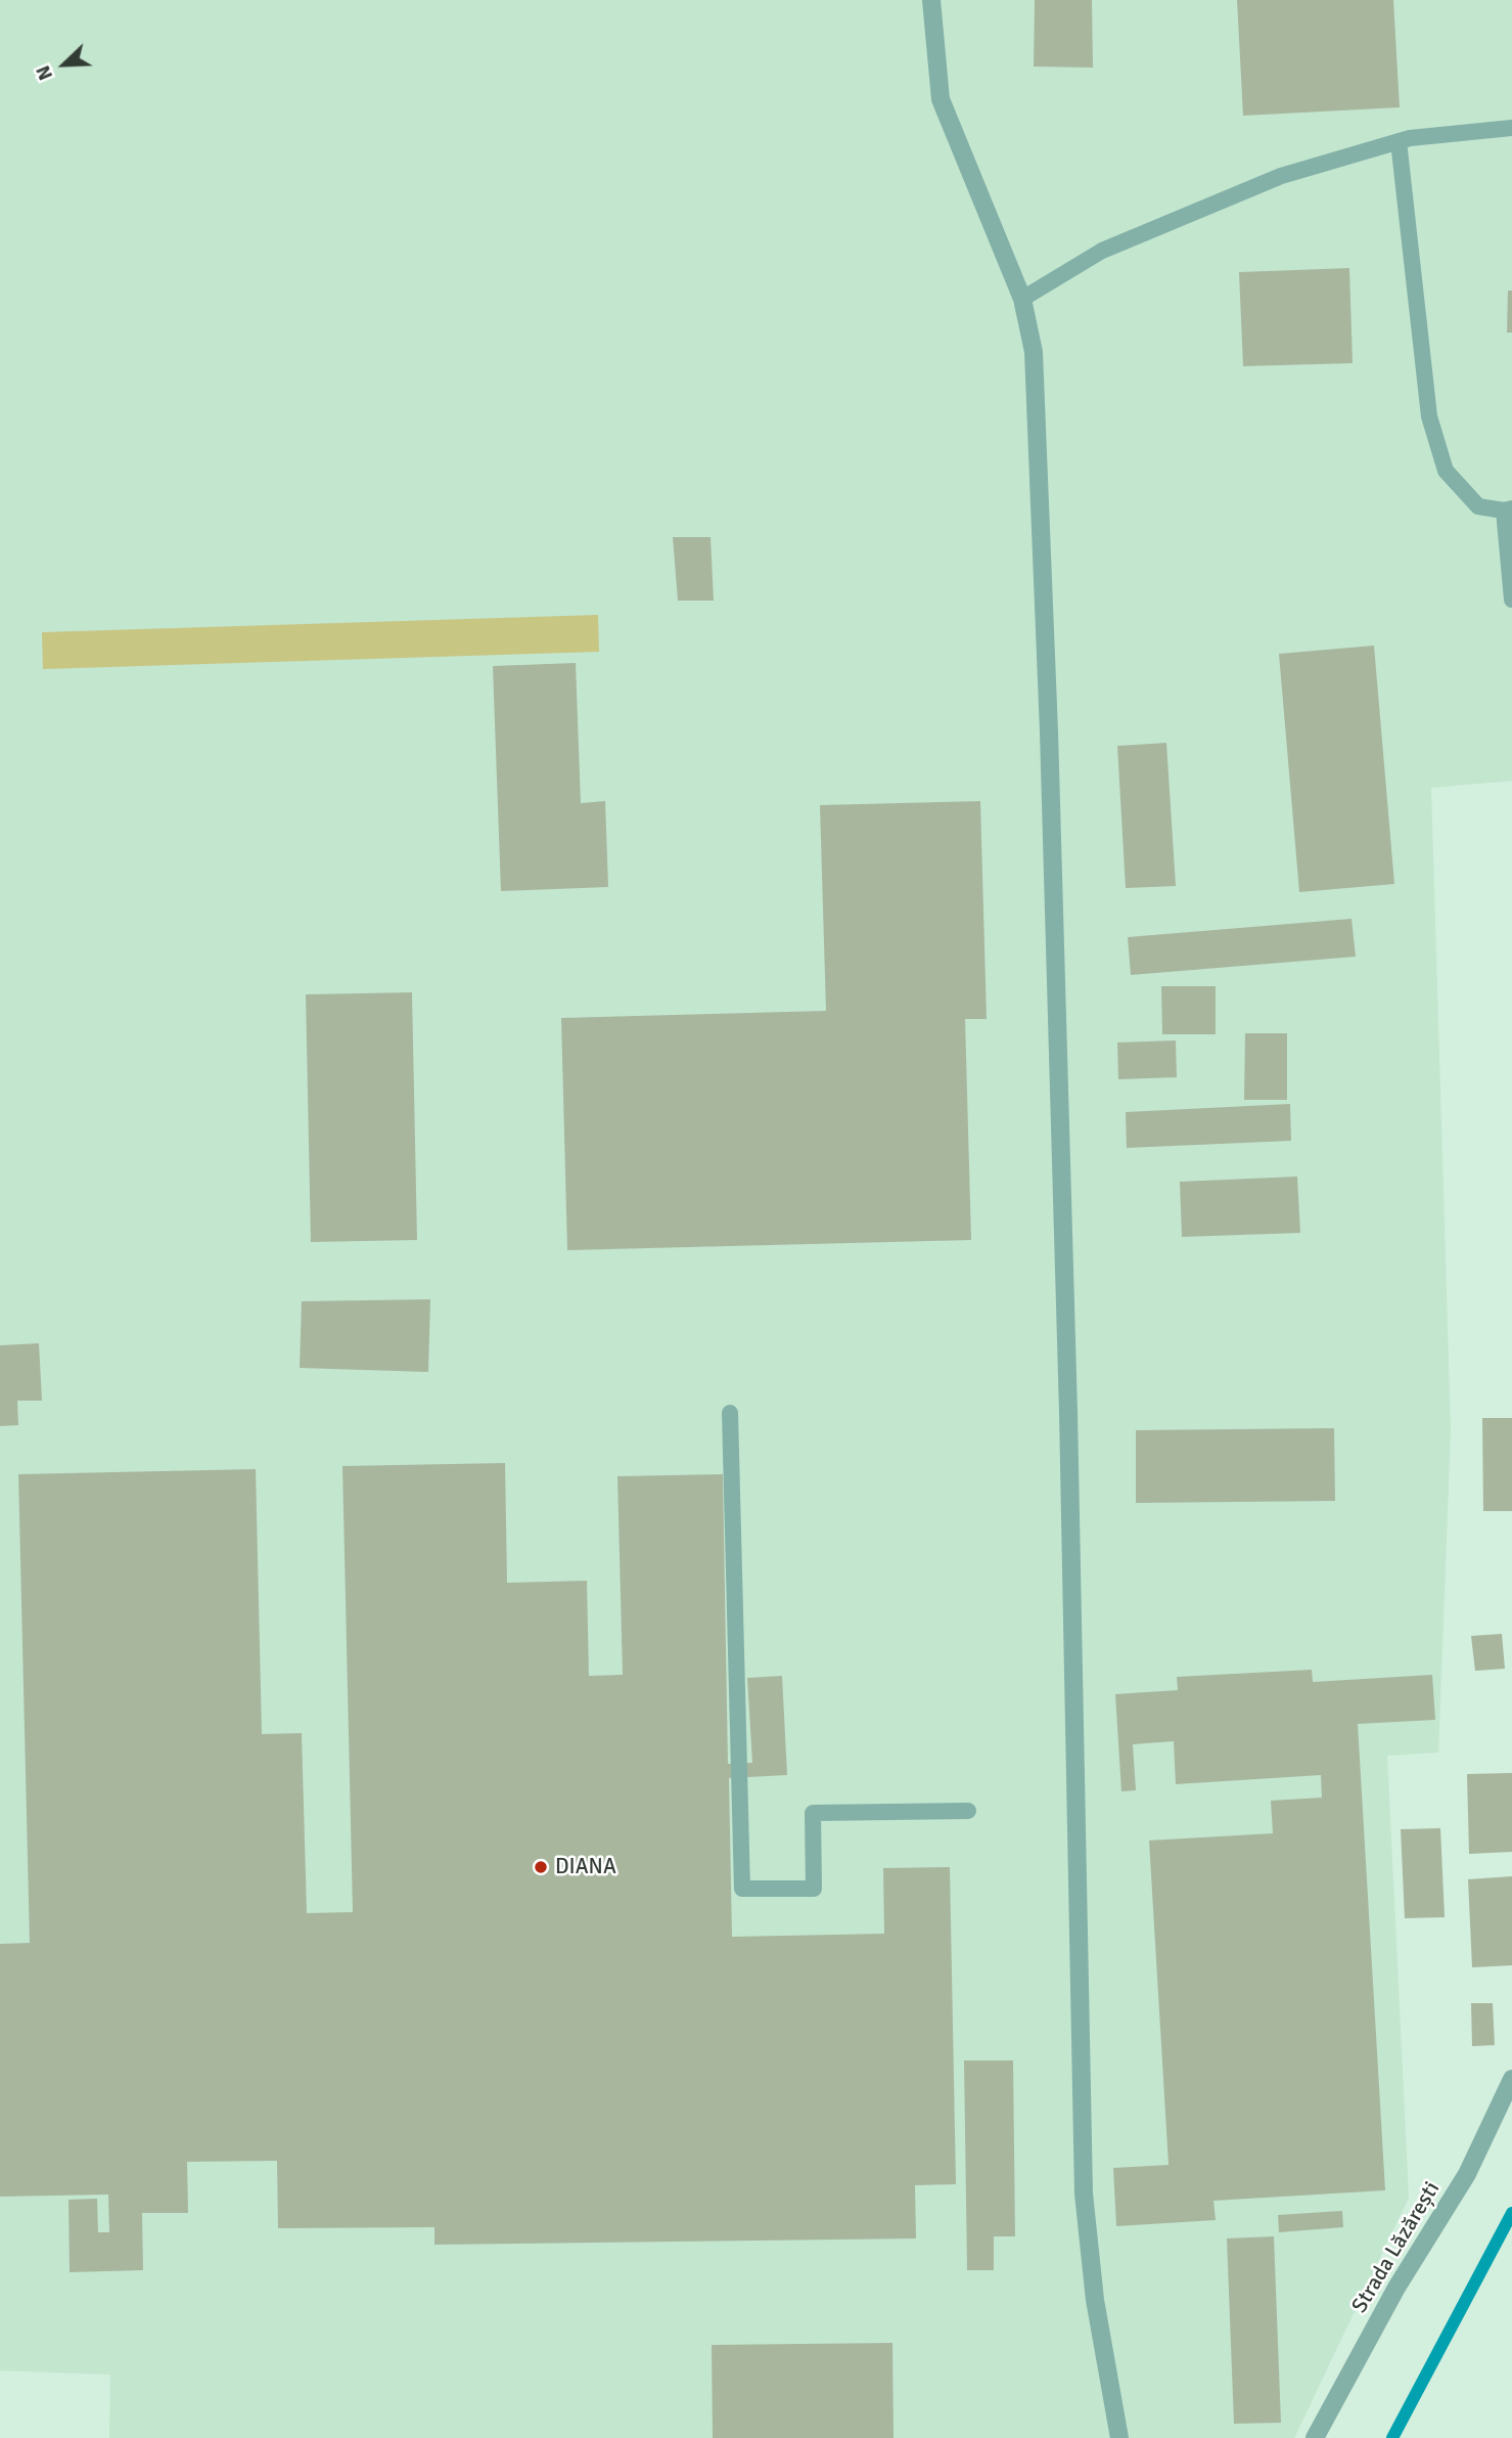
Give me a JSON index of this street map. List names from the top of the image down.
{
  "streets": {
    "street": ["Strada Lăzărești"]
  },
  "places": ["DIANA"],
  "north": "bottom left"
}
